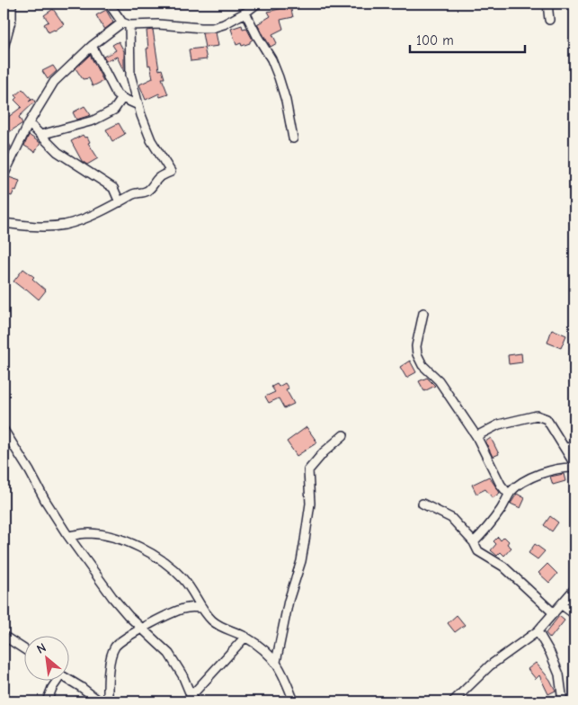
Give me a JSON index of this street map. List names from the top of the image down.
{
  "scale_bar": "100 m",
  "north": "top left"
}
